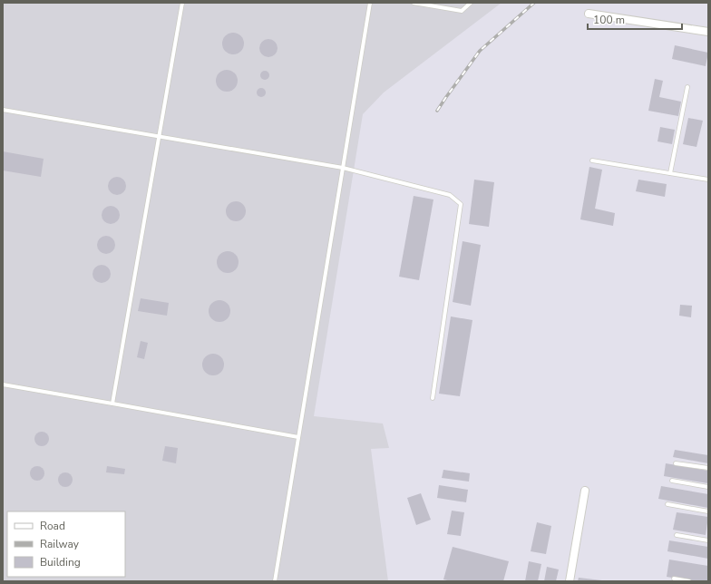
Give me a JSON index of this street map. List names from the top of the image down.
{
  "legend": ["Road", "Railway", "Building"],
  "scale_bar": "100 m"
}
